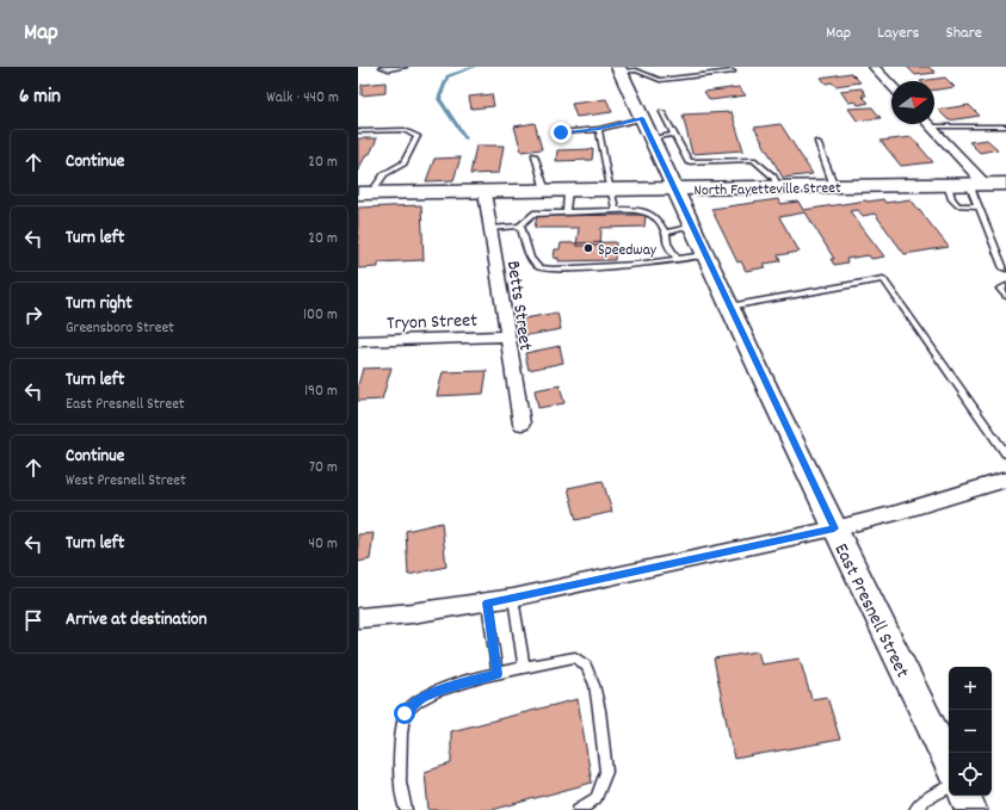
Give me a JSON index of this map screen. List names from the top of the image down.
{
  "streets": {
    "main road": ["North Fayetteville Street", "East Presnell Street"],
    "street": ["Betts Street", "Tryon Street"]
  },
  "crossings": [
    ["North Fayetteville Street", "Betts Street"],
    ["North Fayetteville Street", "East Presnell Street"],
    ["Betts Street", "Tryon Street"]
  ],
  "places": ["Speedway"],
  "north": "right",
  "page": {
    "header": "Map",
    "nav": ["Map", "Layers", "Share"],
    "heading": ["6 min", "Walk · 440 m"],
    "list": [
      ["Continue", "20 m"],
      ["Turn left", "20 m"],
      ["Turn right", "Greensboro Street", "100 m"],
      ["Turn left", "East Presnell Street", "190 m"],
      ["Continue", "West Presnell Street", "70 m"],
      ["Turn left", "40 m"],
      "Arrive at destination"
    ],
    "map_buttons": ["+", "−"]
  }
}
